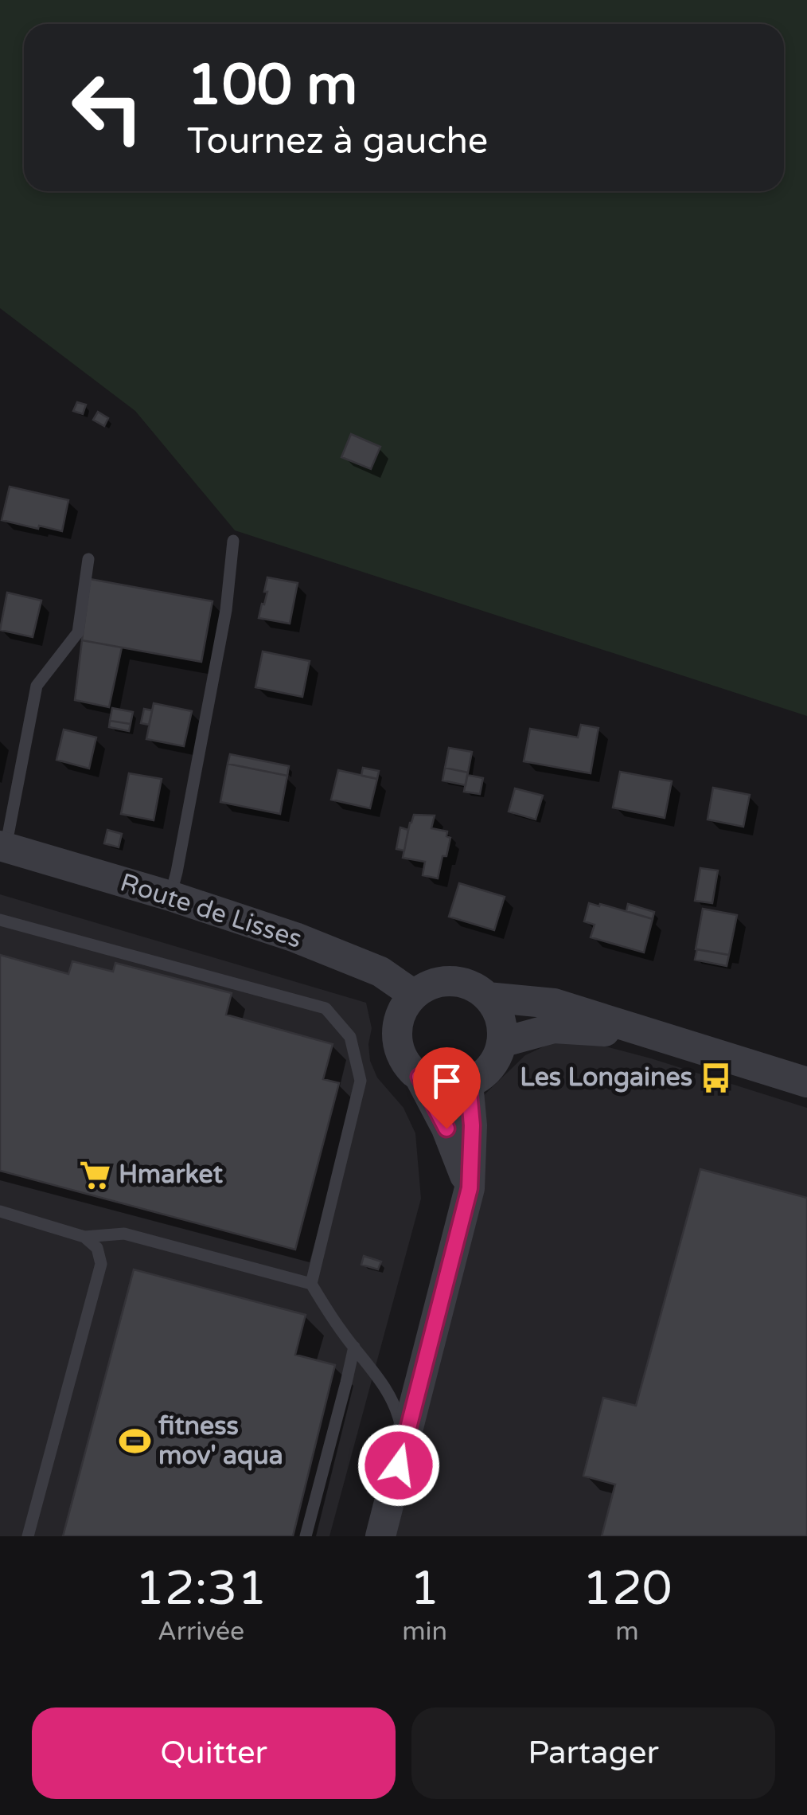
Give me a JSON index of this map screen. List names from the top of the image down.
{
  "streets": {
    "street": ["Route de Lisses"]
  },
  "places": {
    "bus stop": ["Les Longaines"],
    "supermarket": ["Hmarket"],
    "sports": ["fitness mov' aqua"]
  },
  "page": {
    "turn": ["100 m", "Tournez à gauche"],
    "eta": [
      "12:31",
      "Arrivée",
      "1",
      "min",
      "120",
      "m"
    ],
    "buttons": ["Quitter", "Partager"]
  }
}
